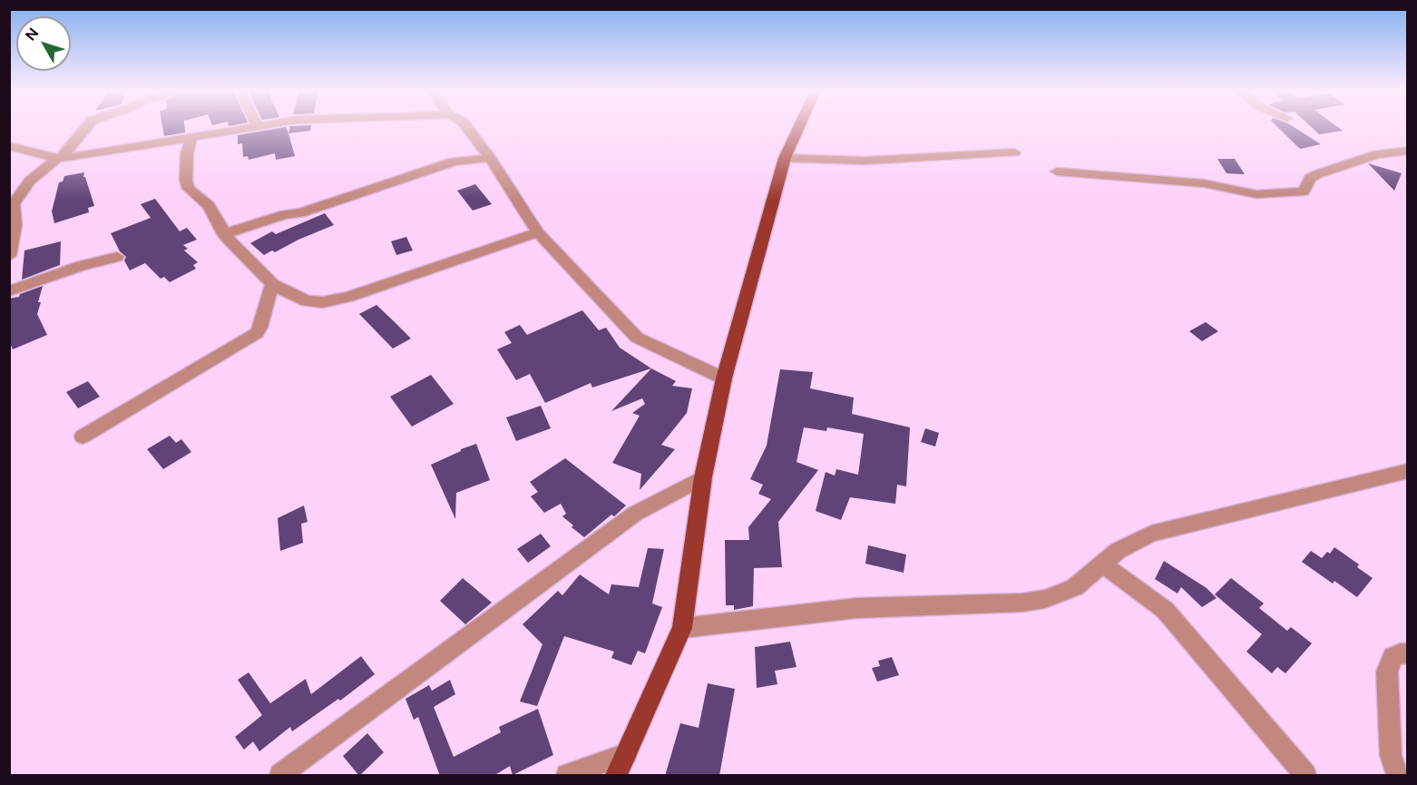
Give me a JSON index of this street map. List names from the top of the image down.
{
  "north": "top left"
}
